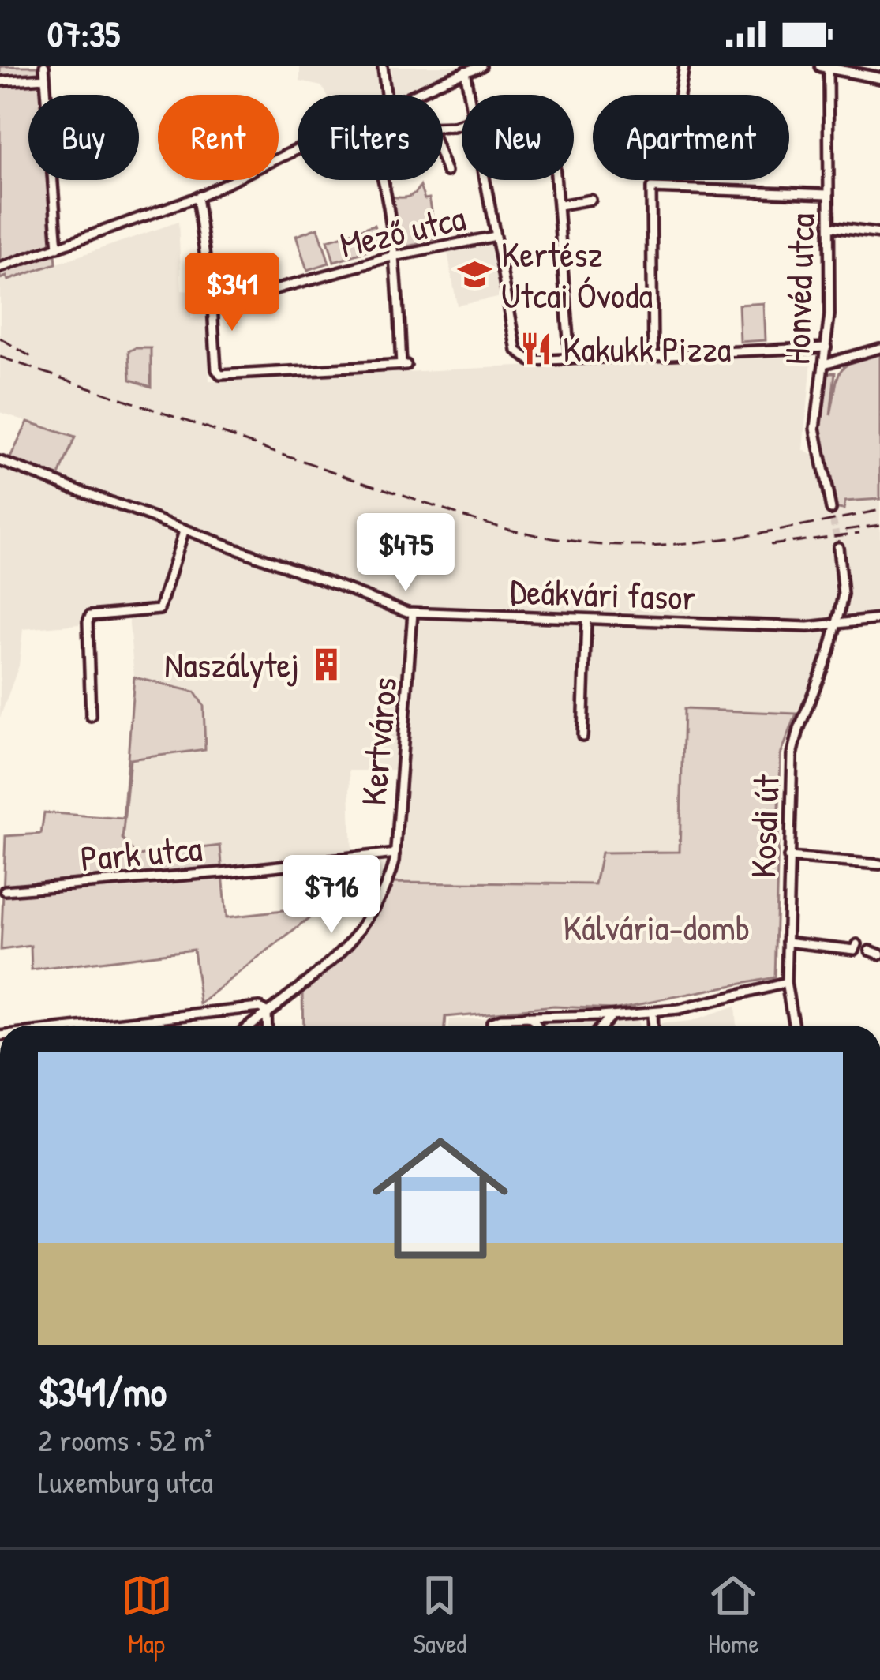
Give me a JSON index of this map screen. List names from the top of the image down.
{
  "streets": {
    "street": [
      "Mező utca",
      "Honvéd utca",
      "Deákvári fasor",
      "Kertváros",
      "Kosdi út",
      "Park utca"
    ]
  },
  "crossings": [
    ["Deákvári fasor", "Kertváros"],
    ["Deákvári fasor", "Kosdi út"],
    ["Kertváros", "Park utca"]
  ],
  "parks": ["Kálvária-domb"],
  "places": {
    "school or university": ["Kertész Utcai Óvoda"],
    "restaurant": ["Kakukk Pizza"],
    "building": ["Naszálytej"]
  },
  "page": {
    "status": "07:35",
    "chip": [
      "Buy",
      "Rent",
      "Filters",
      "New",
      "Apartment"
    ],
    "price": ["$341", "$475", "$716"],
    "list": [
      {
        "name": "$341/mo",
        "note": "2 rooms · 52 m² · Luxemburg utca"
      }
    ],
    "tabs": ["Map", "Saved", "Home"]
  }
}
